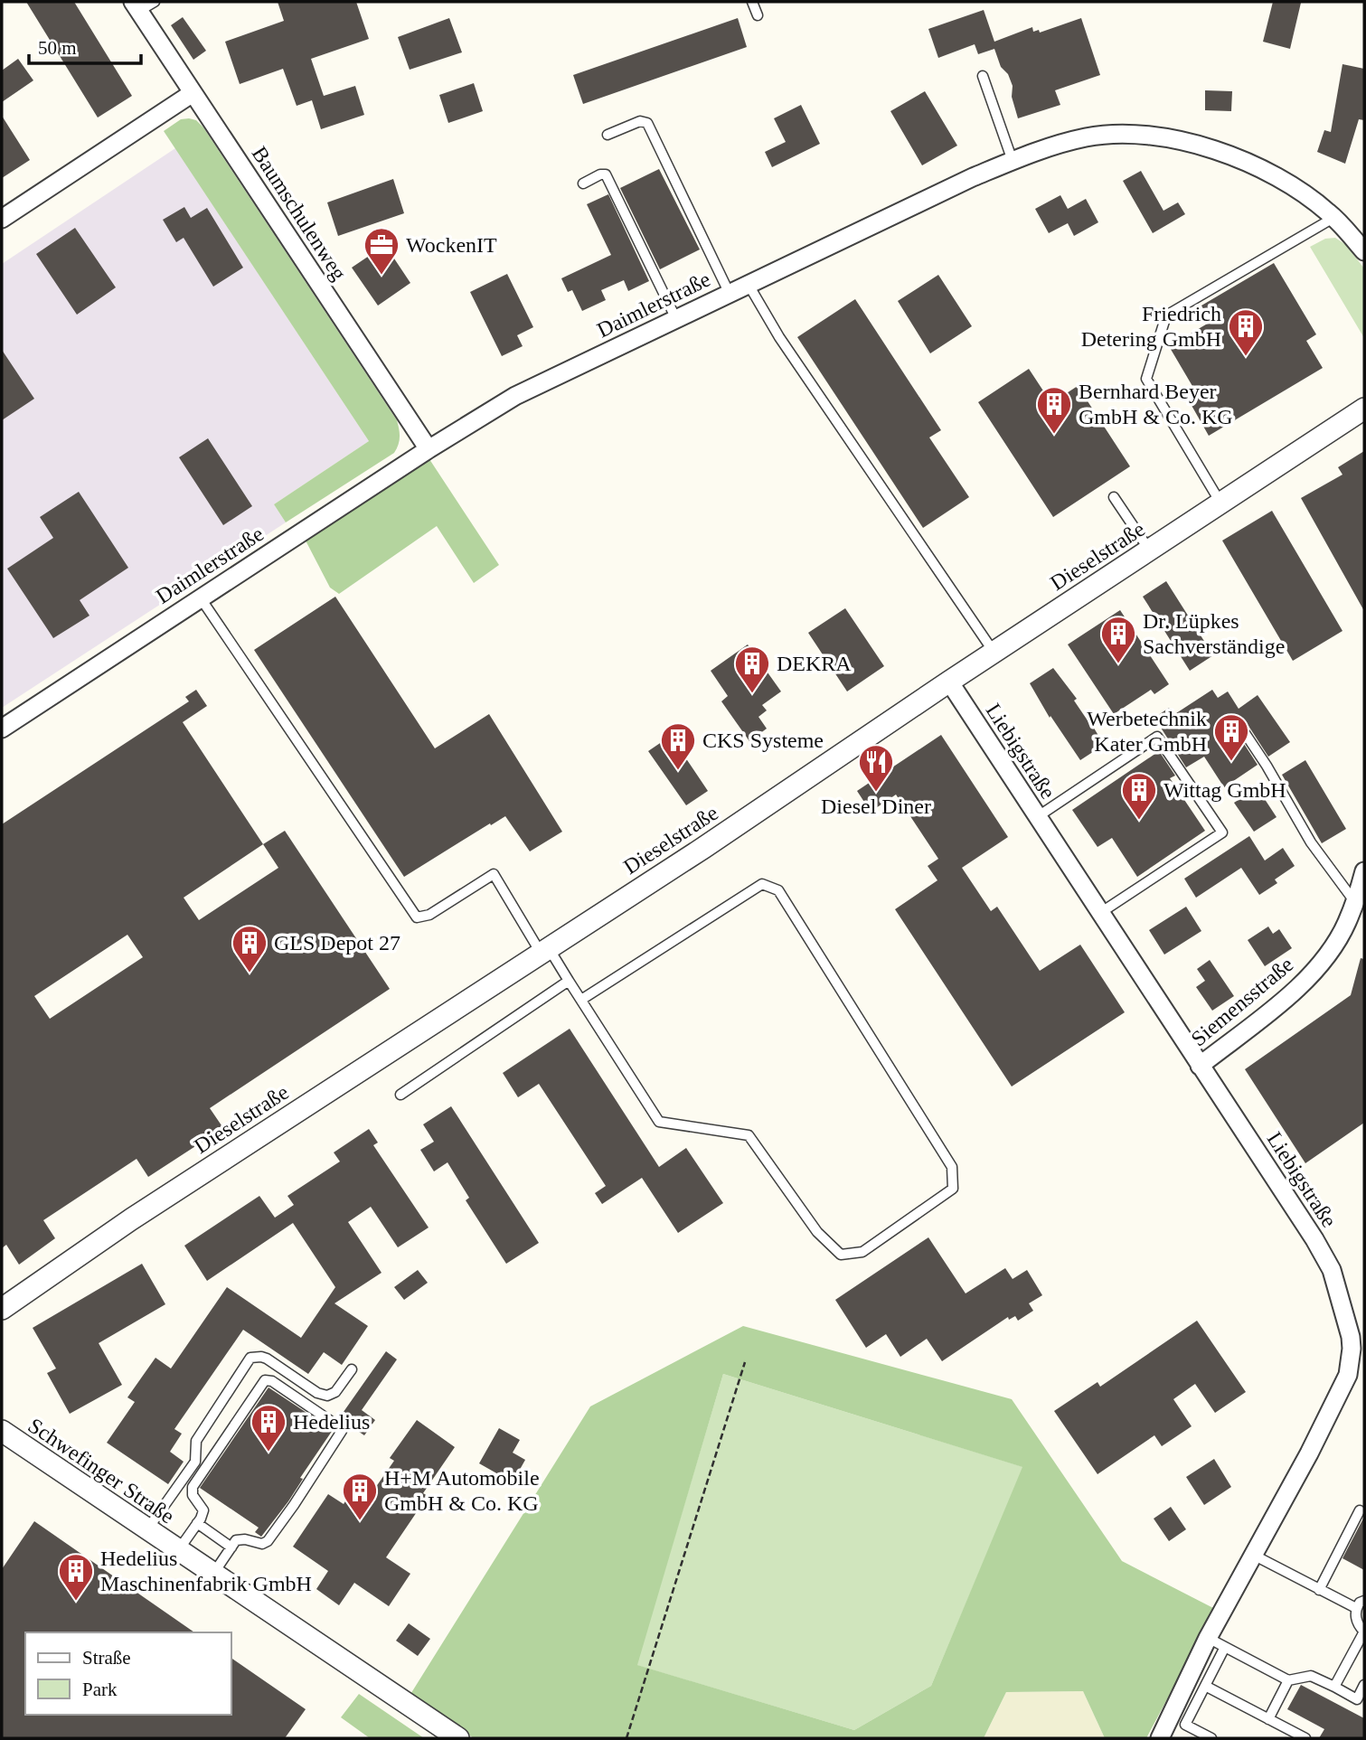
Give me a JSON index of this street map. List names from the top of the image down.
{
  "streets": {
    "street": [
      "Baumschulenweg",
      "Daimlerstraße",
      "Dieselstraße",
      "Liebigstraße",
      "Siemensstraße",
      "Schwefinger Straße"
    ]
  },
  "crossings": [
    ["Baumschulenweg", "Daimlerstraße"],
    ["Dieselstraße", "Liebigstraße"],
    ["Liebigstraße", "Siemensstraße"]
  ],
  "places": {
    "office": ["WockenIT"],
    "building": [
      "Friedrich Detering GmbH",
      "Bernhard Beyer GmbH & Co. KG",
      "Dr. Lüpkes Sachverständige",
      "DEKRA",
      "Werbetechnik Kater GmbH",
      "CKS Systeme",
      "Wittag GmbH",
      "GLS Depot 27",
      "Hedelius",
      "H+M Automobile GmbH & Co. KG",
      "Hedelius Maschinenfabrik GmbH"
    ],
    "restaurant": ["Diesel Diner"]
  },
  "legend": ["Straße", "Park"],
  "scale_bar": "50 m"
}
